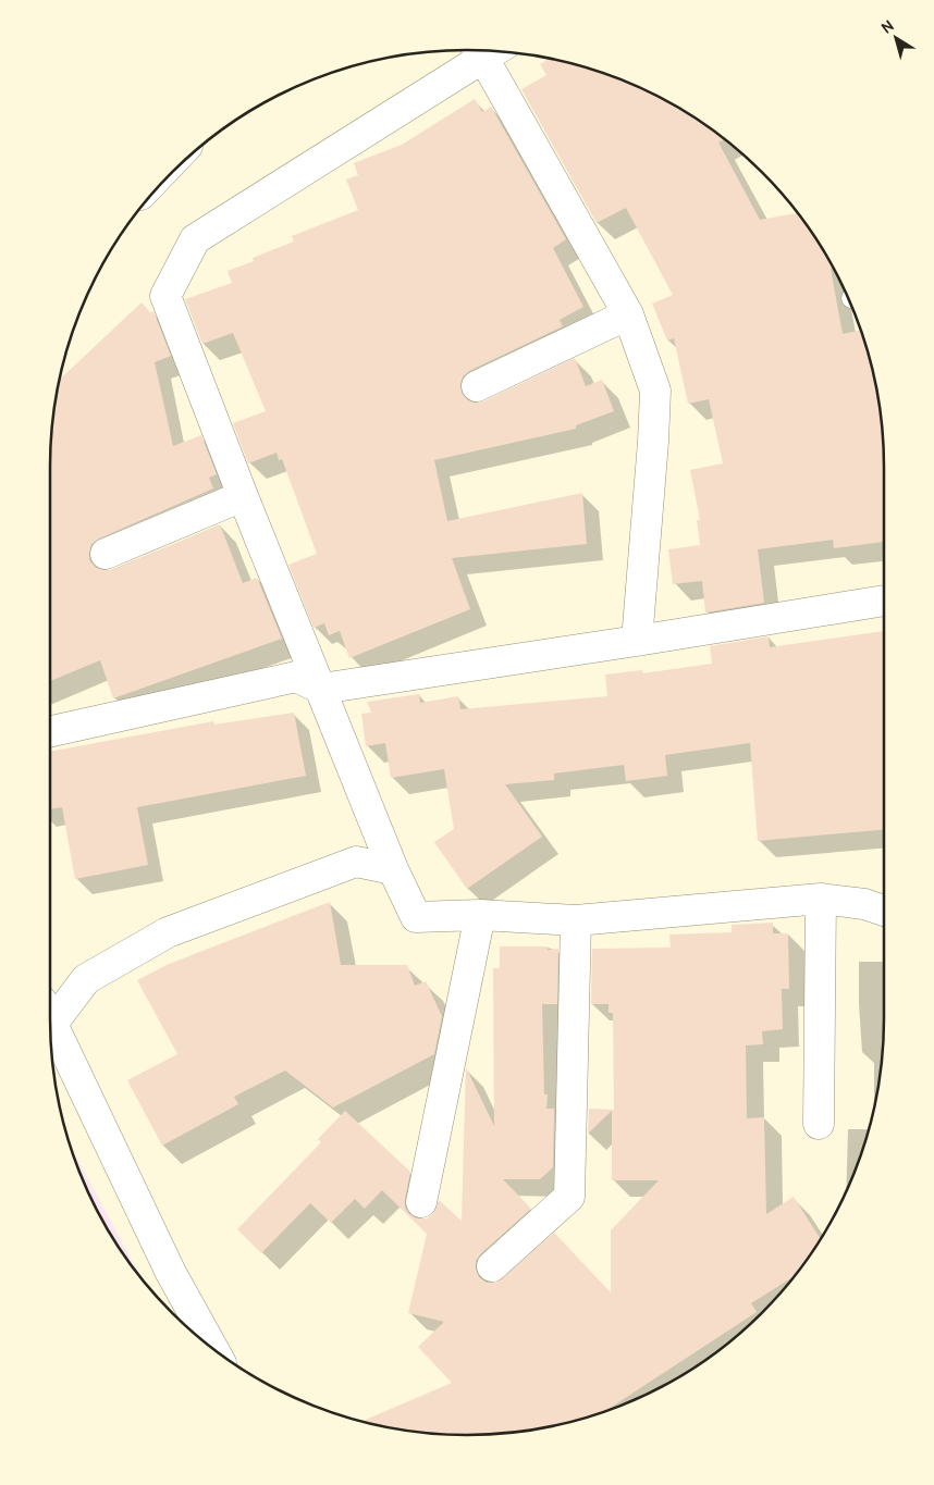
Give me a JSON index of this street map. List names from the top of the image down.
{
  "north": "top left"
}
